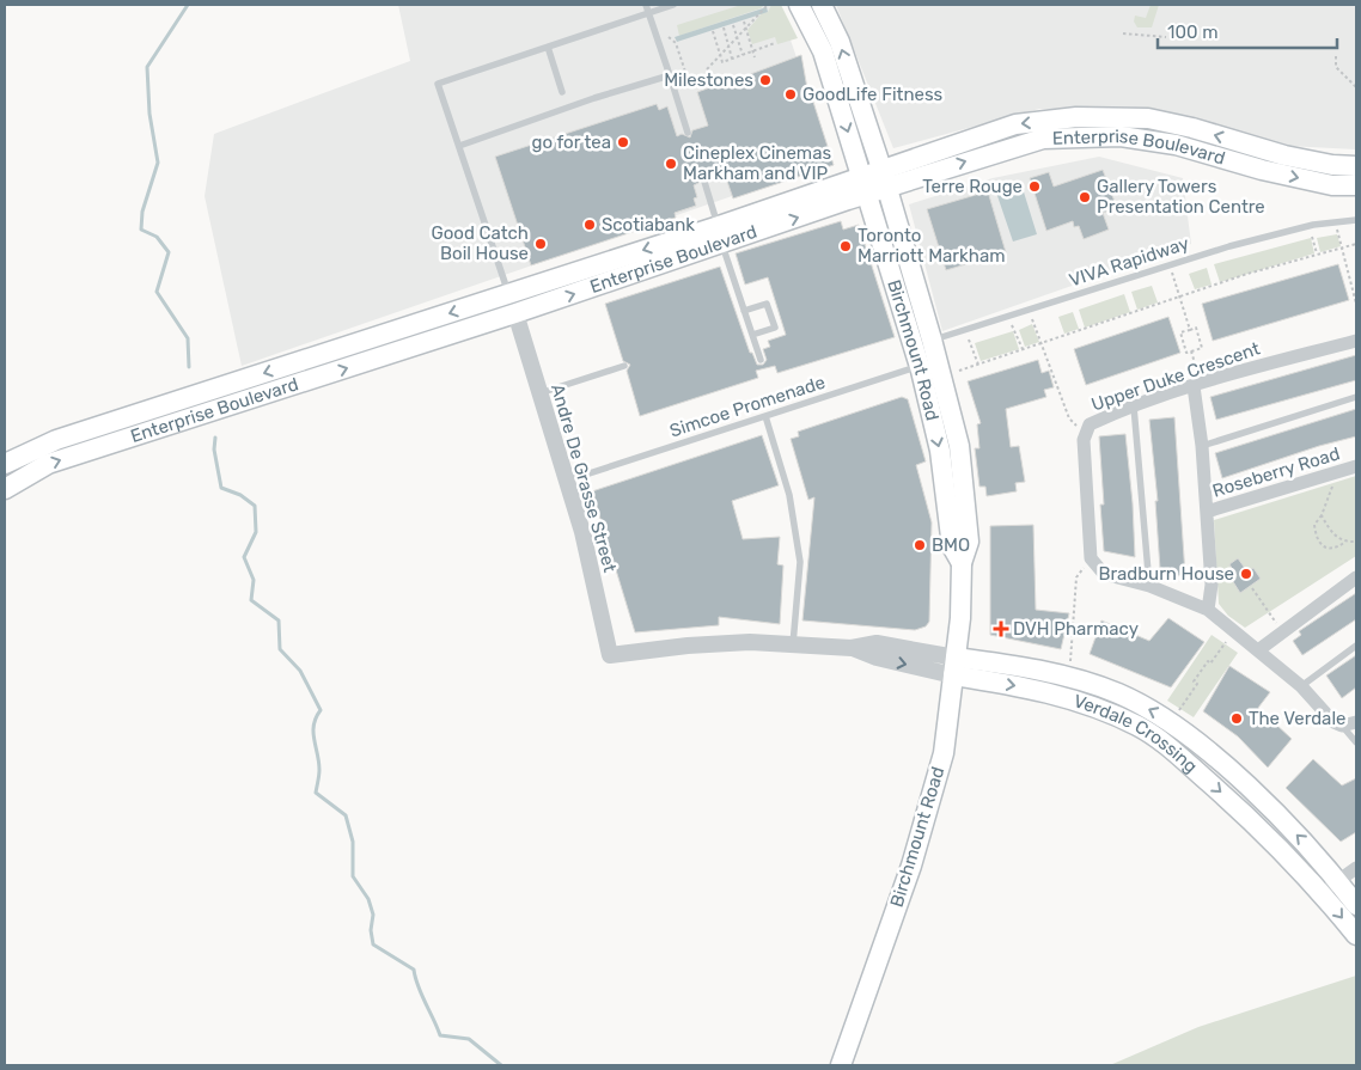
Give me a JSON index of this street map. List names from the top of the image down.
{
  "streets": {
    "main road": ["Enterprise Boulevard", "Birchmount Road", "Verdale Crossing"],
    "street": ["Upper Duke Crescent", "Roseberry Road", "Andre De Grasse Street"],
    "lane": ["VIVA Rapidway", "Simcoe Promenade"]
  },
  "crossings": [
    ["Enterprise Boulevard", "Birchmount Road"],
    ["Enterprise Boulevard", "Andre De Grasse Street"],
    ["VIVA Rapidway", "Birchmount Road"],
    ["Birchmount Road", "Simcoe Promenade"],
    ["Birchmount Road", "Verdale Crossing"],
    ["Simcoe Promenade", "Andre De Grasse Street"],
    ["Andre De Grasse Street", "Verdale Crossing"]
  ],
  "places": {
    "other": [
      "Milestones",
      "GoodLife Fitness",
      "go for tea",
      "Cineplex Cinemas Markham and VIP",
      "Terre Rouge",
      "Gallery Towers Presentation Centre",
      "Scotiabank",
      "Good Catch Boil House",
      "Toronto Marriott Markham",
      "BMO",
      "Bradburn House",
      "The Verdale"
    ],
    "health": ["DVH Pharmacy"]
  },
  "scale_bar": "100 m"
}
